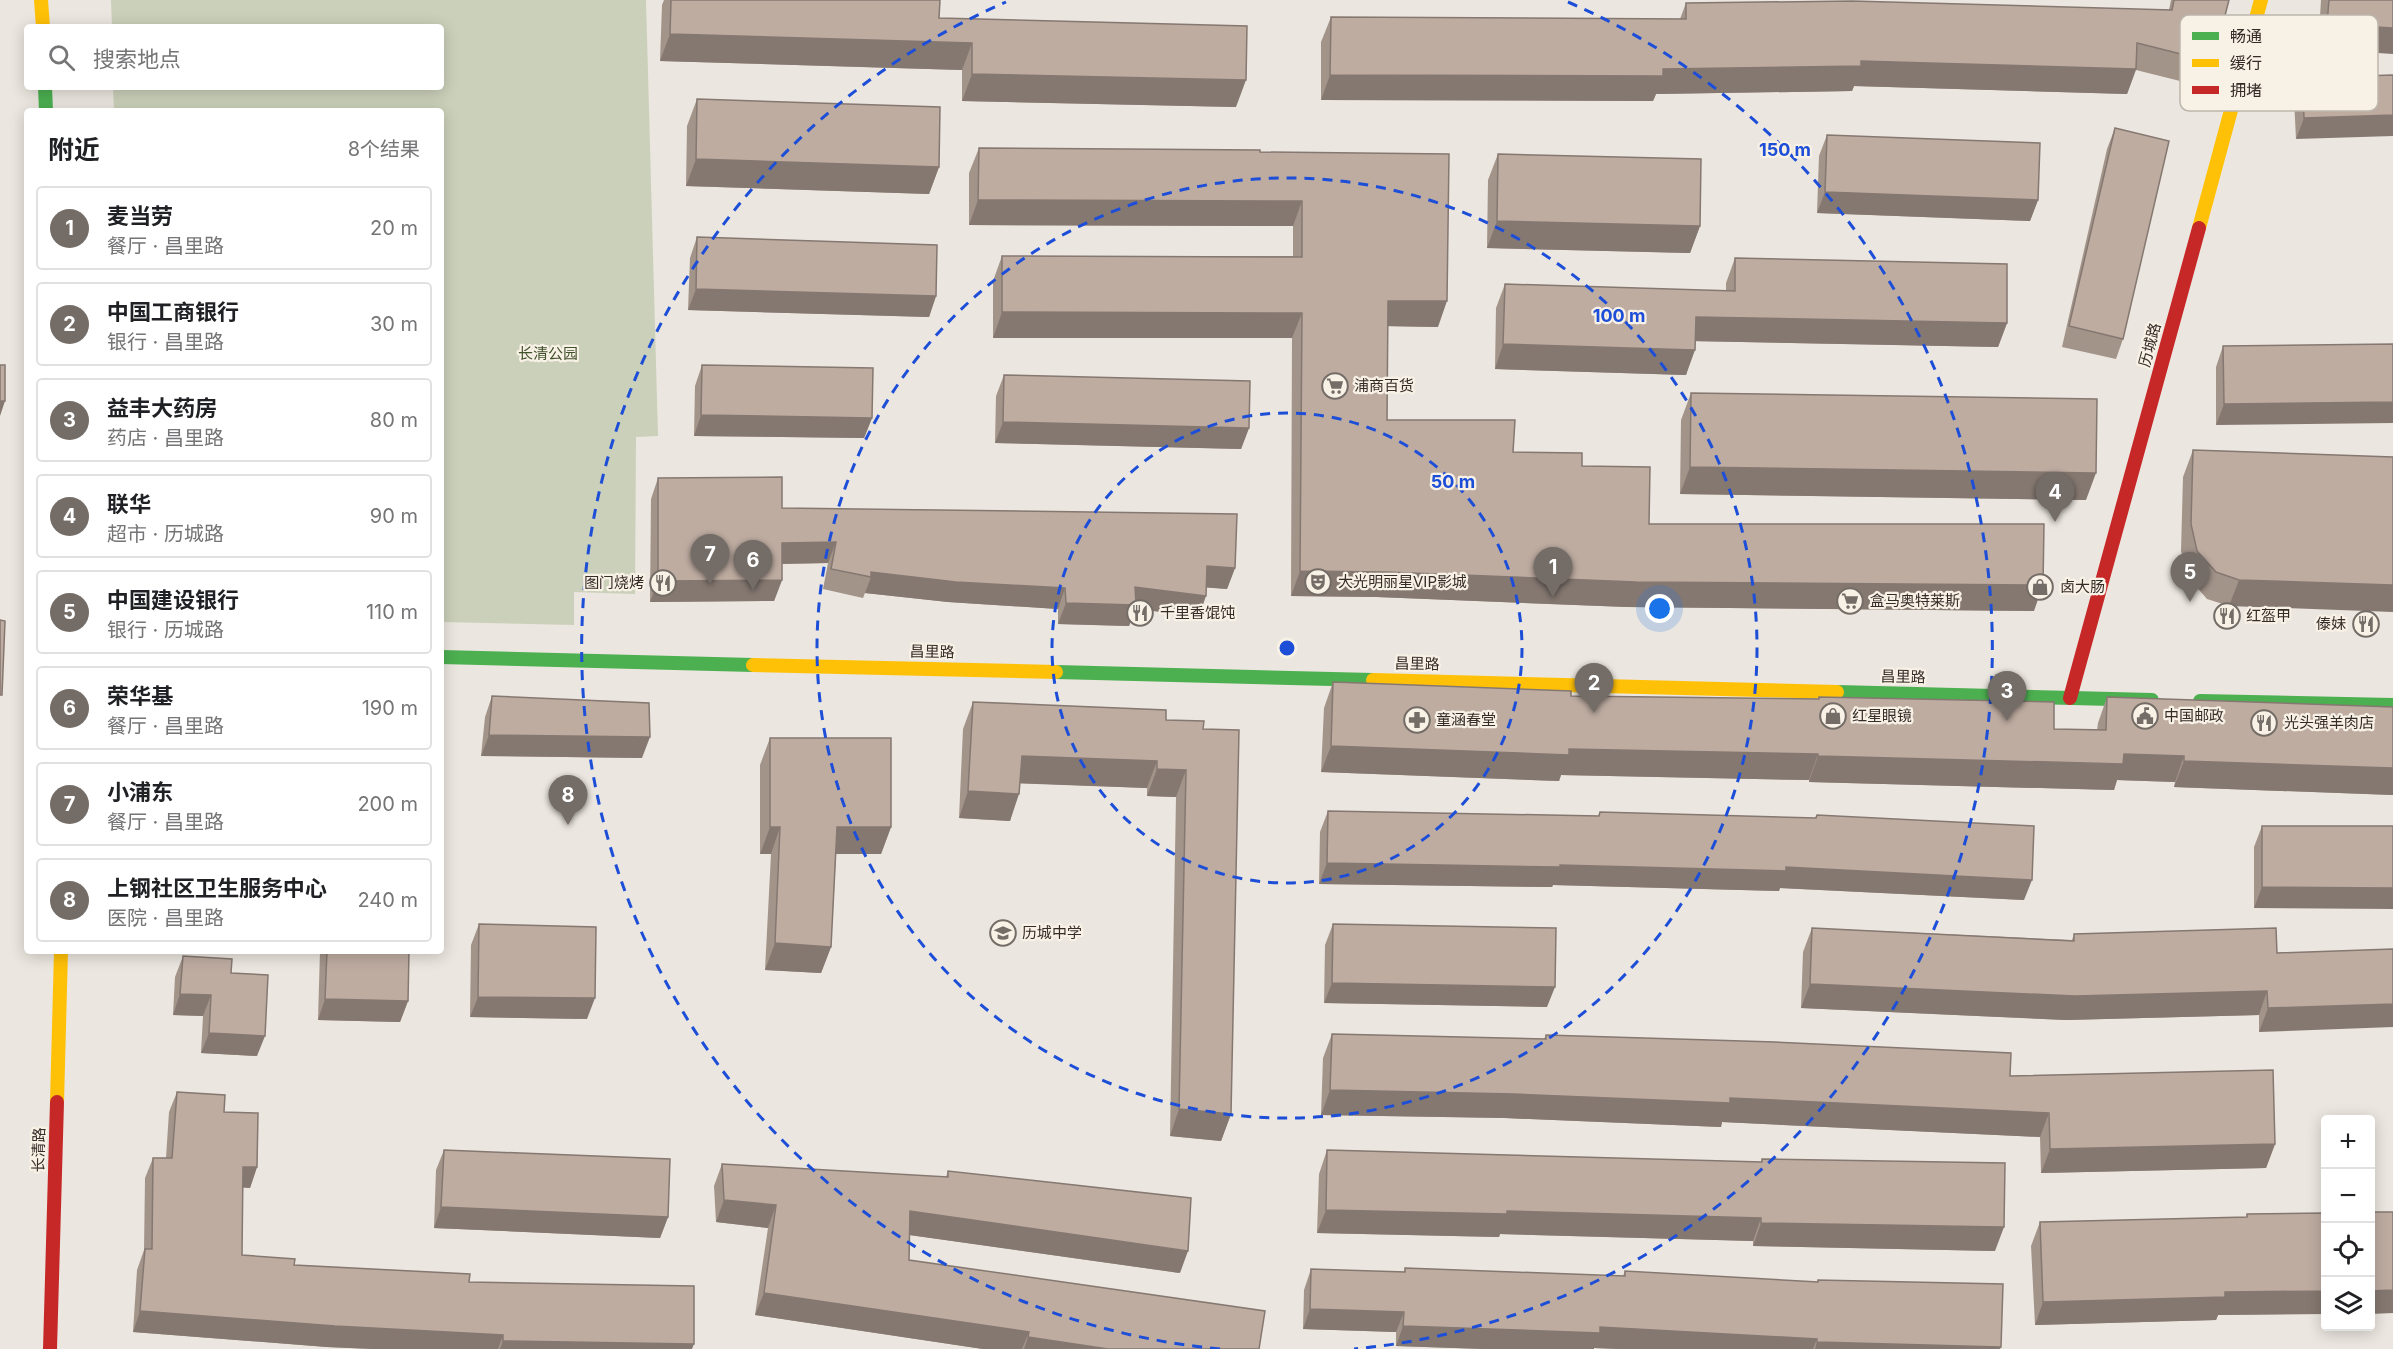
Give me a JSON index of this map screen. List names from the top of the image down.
{
  "streets": {
    "street": ["历城路", "昌里路", "长清路"]
  },
  "crossings": [
    ["历城路", "昌里路"]
  ],
  "parks": ["长清公园"],
  "places": {
    "supermarket": ["浦商百货", "盒马奥特莱斯"],
    "theatre": ["大光明丽星VIP影城"],
    "restaurant": [
      "图门烧烤",
      "千里香馄饨",
      "红盔甲",
      "傣妹",
      "光头强羊肉店"
    ],
    "shop": ["卤大肠", "红星眼镜"],
    "public building": ["中国邮政"],
    "pharmacy": ["童涵春堂"],
    "school or university": ["历城中学"]
  },
  "legend": ["畅通", "缓行", "拥堵"],
  "page": {
    "search": "搜索地点",
    "heading": ["附近", "8个结果"],
    "list": [
      {
        "mark": "1",
        "name": "麦当劳",
        "note": "餐厅 · 昌里路",
        "value": "20 m"
      },
      {
        "mark": "2",
        "name": "中国工商银行",
        "note": "银行 · 昌里路",
        "value": "30 m"
      },
      {
        "mark": "3",
        "name": "益丰大药房",
        "note": "药店 · 昌里路",
        "value": "80 m"
      },
      {
        "mark": "4",
        "name": "联华",
        "note": "超市 · 历城路",
        "value": "90 m"
      },
      {
        "mark": "5",
        "name": "中国建设银行",
        "note": "银行 · 历城路",
        "value": "110 m"
      },
      {
        "mark": "6",
        "name": "荣华基",
        "note": "餐厅 · 昌里路",
        "value": "190 m"
      },
      {
        "mark": "7",
        "name": "小浦东",
        "note": "餐厅 · 昌里路",
        "value": "200 m"
      },
      {
        "mark": "8",
        "name": "上钢社区卫生服务中心",
        "note": "医院 · 昌里路",
        "value": "240 m"
      }
    ],
    "pins": [
      "4",
      "7",
      "6",
      "1",
      "5",
      "2",
      "3",
      "8"
    ],
    "map_buttons": ["+", "−"]
  },
  "rings": ["150 m", "100 m", "50 m"]
}
